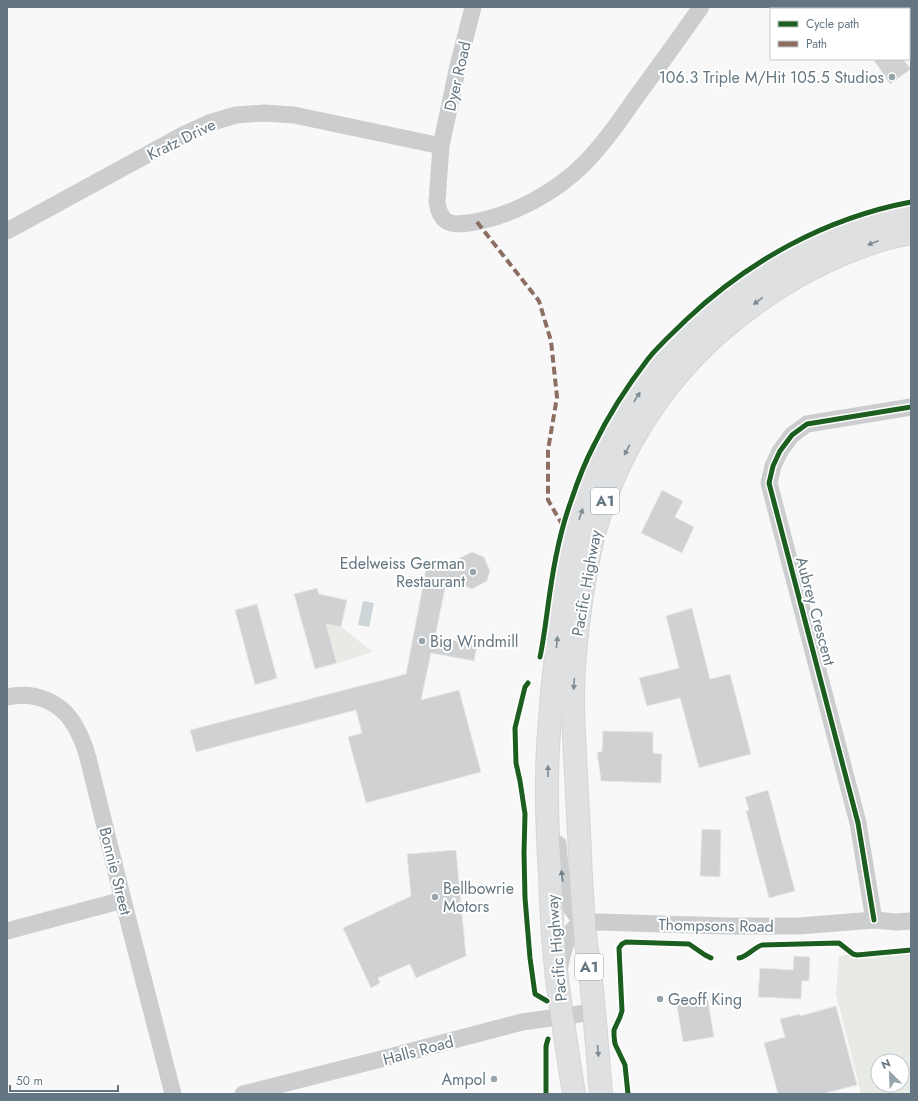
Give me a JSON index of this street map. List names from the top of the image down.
{
  "streets": {
    "highway": ["A1", "Pacific Highway"],
    "street": [
      "Dyer Road",
      "Kratz Drive",
      "Aubrey Crescent",
      "Bonnie Street",
      "Thompsons Road",
      "Halls Road"
    ]
  },
  "crossings": [
    ["Dyer Road", "Kratz Drive"],
    ["Pacific Highway", "Thompsons Road"],
    ["Pacific Highway", "Halls Road"],
    ["Aubrey Crescent", "Thompsons Road"]
  ],
  "places": [
    "106.3 Triple M/Hit 105.5 Studios",
    "Edelweiss German Restaurant",
    "Big Windmill",
    "Bellbowrie Motors",
    "Geoff King",
    "Ampol"
  ],
  "legend": ["Cycle path", "Path"],
  "scale_bar": "50 m",
  "north": "top left"
}
